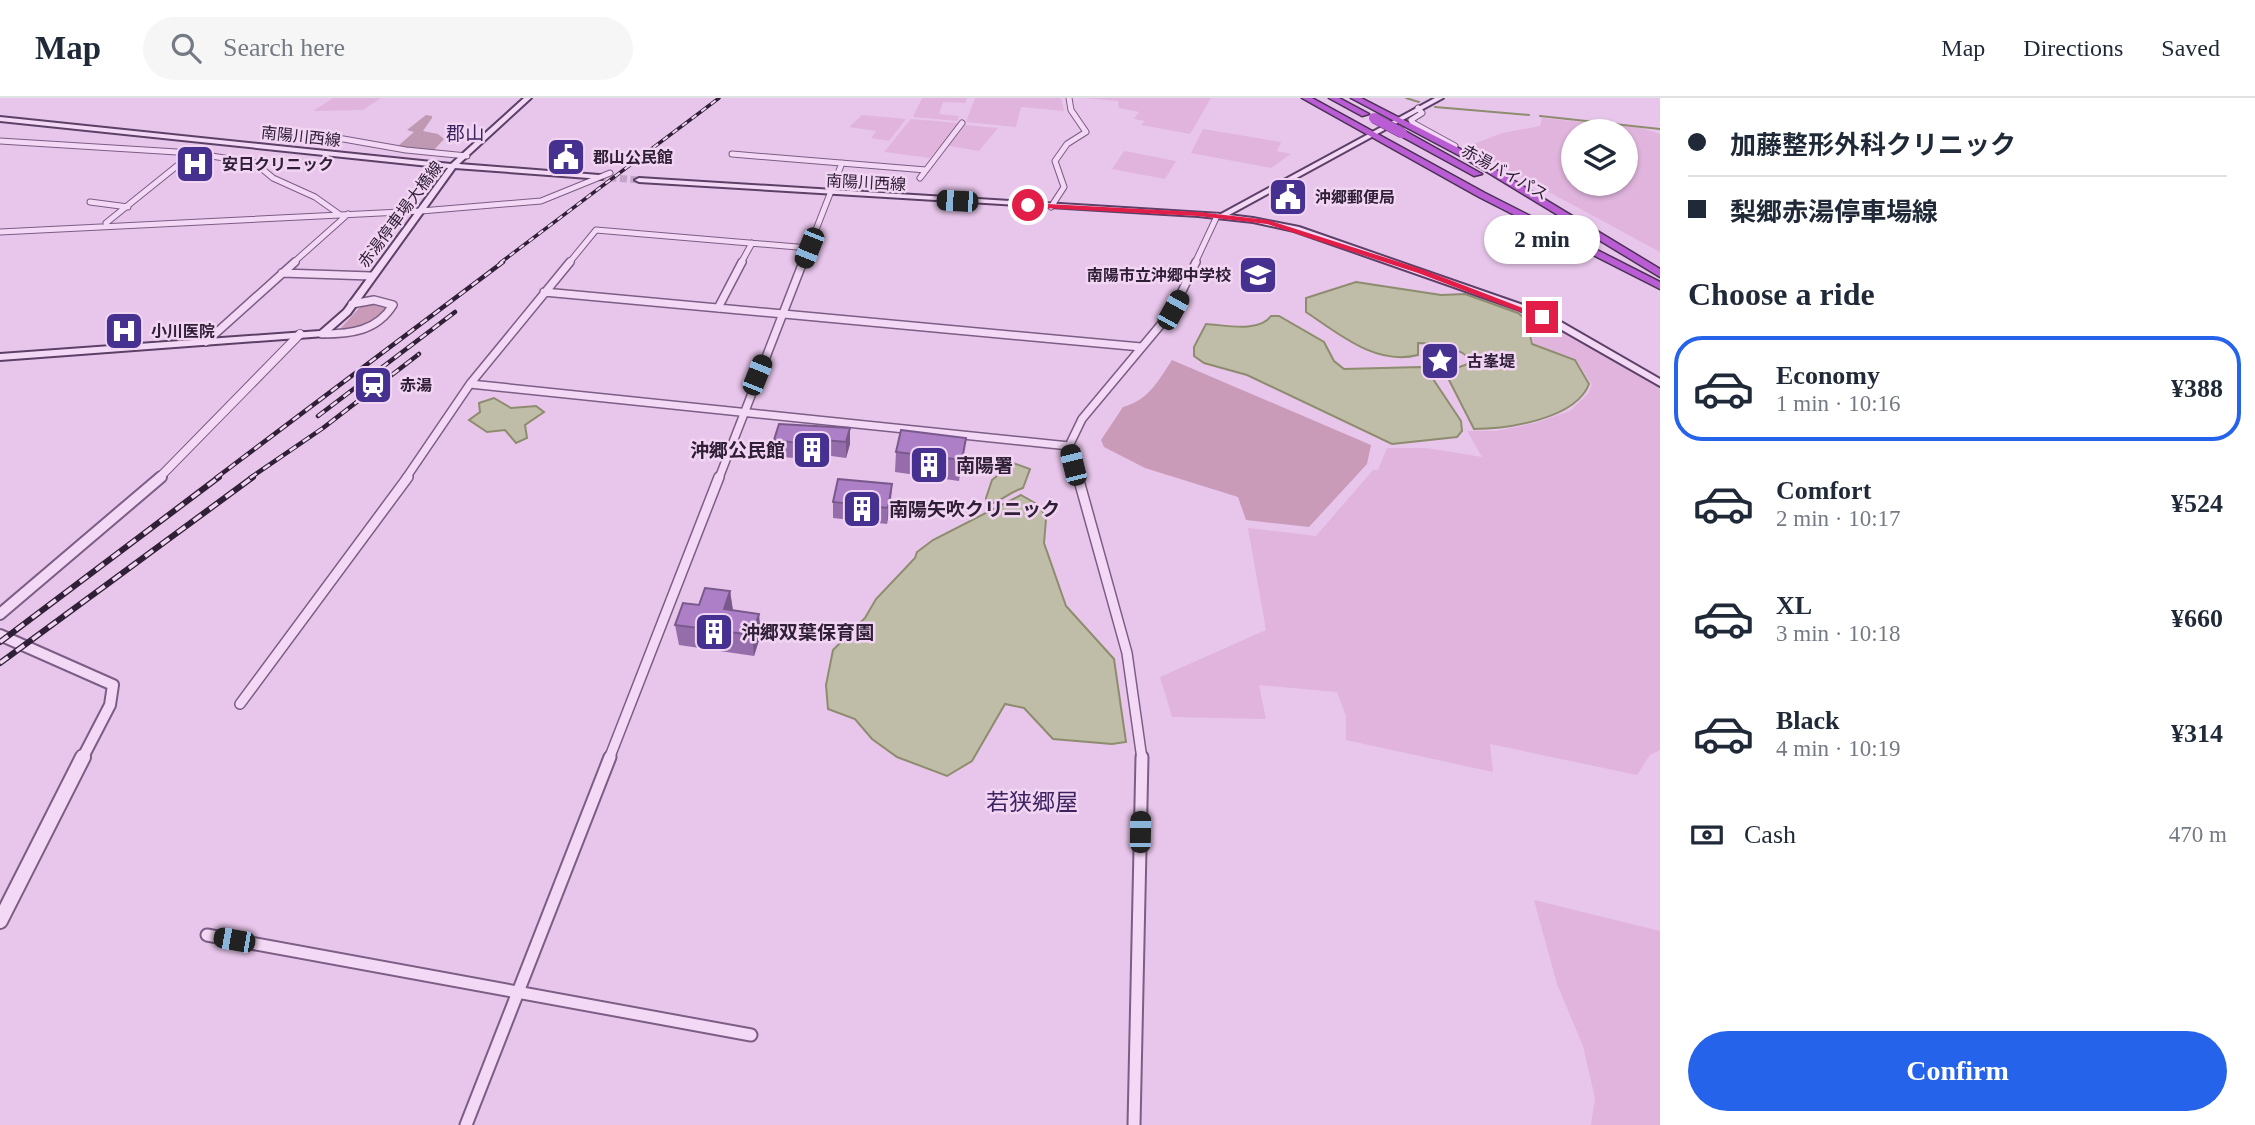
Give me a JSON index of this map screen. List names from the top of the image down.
{
  "streets": {
    "highway": ["赤湯バイパス"],
    "main road": ["南陽川西線", "赤湯停車場大橋線"]
  },
  "crossings": [
    ["南陽川西線", "赤湯停車場大橋線"]
  ],
  "districts": ["郡山", "若狭郷屋"],
  "places": {
    "public building": ["郡山公民館", "沖郷郵便局"],
    "hospital": ["安日クリニック", "小川医院"],
    "school or university": ["南陽市立沖郷中学校"],
    "place": ["古峯堤"],
    "station": ["赤湯"],
    "building": [
      "沖郷公民館",
      "南陽署",
      "南陽矢吹クリニック",
      "沖郷双葉保育園"
    ]
  },
  "page": {
    "header": "Map",
    "search": "Search here",
    "nav": ["Map", "Directions", "Saved"],
    "banner": ["加藤整形外科クリニック", "梨郷赤湯停車場線"],
    "bubble": "2 min",
    "heading": "Choose a ride",
    "list": [
      {
        "name": "Economy",
        "note": "1 min · 10:16",
        "value": "¥388"
      },
      {
        "name": "Comfort",
        "note": "2 min · 10:17",
        "value": "¥524"
      },
      {
        "name": "XL",
        "note": "3 min · 10:18",
        "value": "¥660"
      },
      {
        "name": "Black",
        "note": "4 min · 10:19",
        "value": "¥314"
      }
    ],
    "pay": ["Cash", "470 m"],
    "buttons": "Confirm"
  }
}
